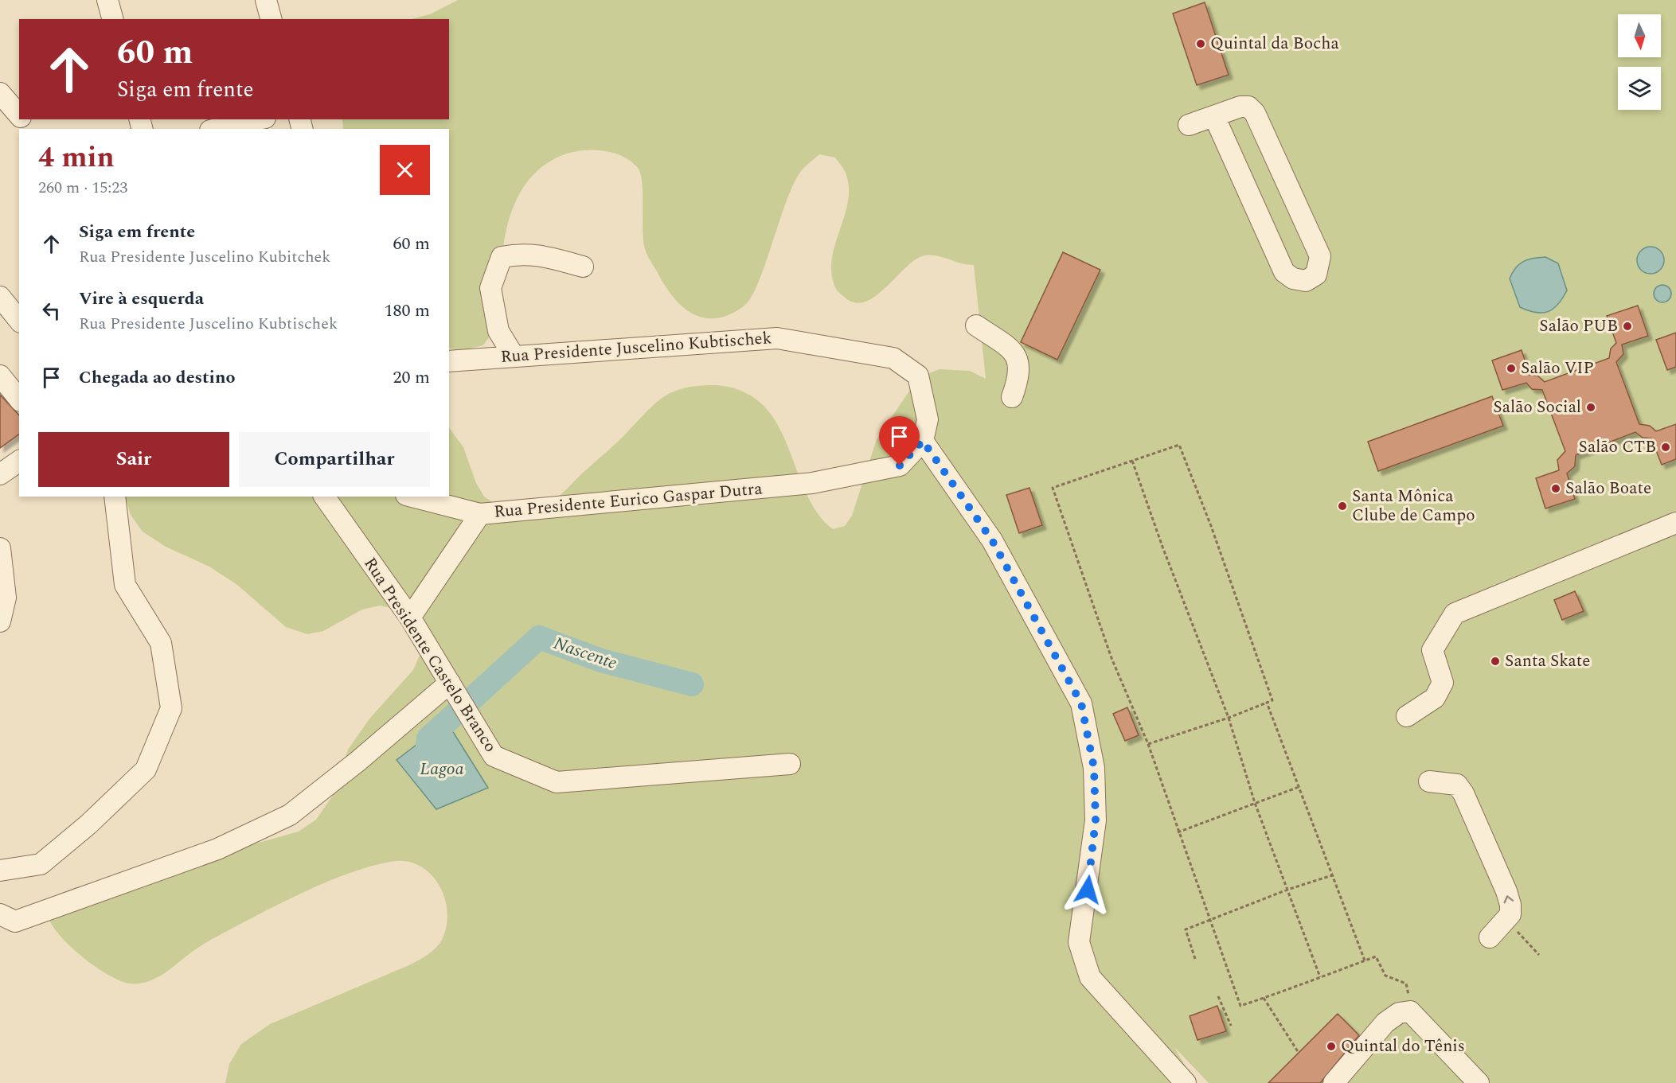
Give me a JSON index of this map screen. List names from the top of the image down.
{
  "streets": {
    "street": ["Rua Presidente Juscelino Kubtischek", "Rua Presidente Eurico Gaspar Dutra", "Rua Presidente Castelo Branco"]
  },
  "crossings": [
    ["Rua Presidente Juscelino Kubtischek", "Rua Presidente Eurico Gaspar Dutra"],
    ["Rua Presidente Eurico Gaspar Dutra", "Rua Presidente Castelo Branco"]
  ],
  "water": ["Nascente", "Lagoa"],
  "places": [
    "Quintal da Bocha",
    "Salão PUB",
    "Salão VIP",
    "Salão Social",
    "Salão CTB",
    "Salão Boate",
    "Santa Mônica Clube de Campo",
    "Santa Skate",
    "Quintal do Tênis"
  ],
  "north": "bottom",
  "page": {
    "turn": ["60 m", "Siga em frente"],
    "heading": ["4 min", "260 m · 15:23"],
    "list": [
      {
        "name": "Siga em frente",
        "note": "Rua Presidente Juscelino Kubitchek",
        "value": "60 m"
      },
      {
        "name": "Vire à esquerda",
        "note": "Rua Presidente Juscelino Kubtischek",
        "value": "180 m"
      },
      {
        "name": "Chegada ao destino",
        "value": "20 m"
      }
    ],
    "buttons": ["Sair", "Compartilhar"]
  }
}
